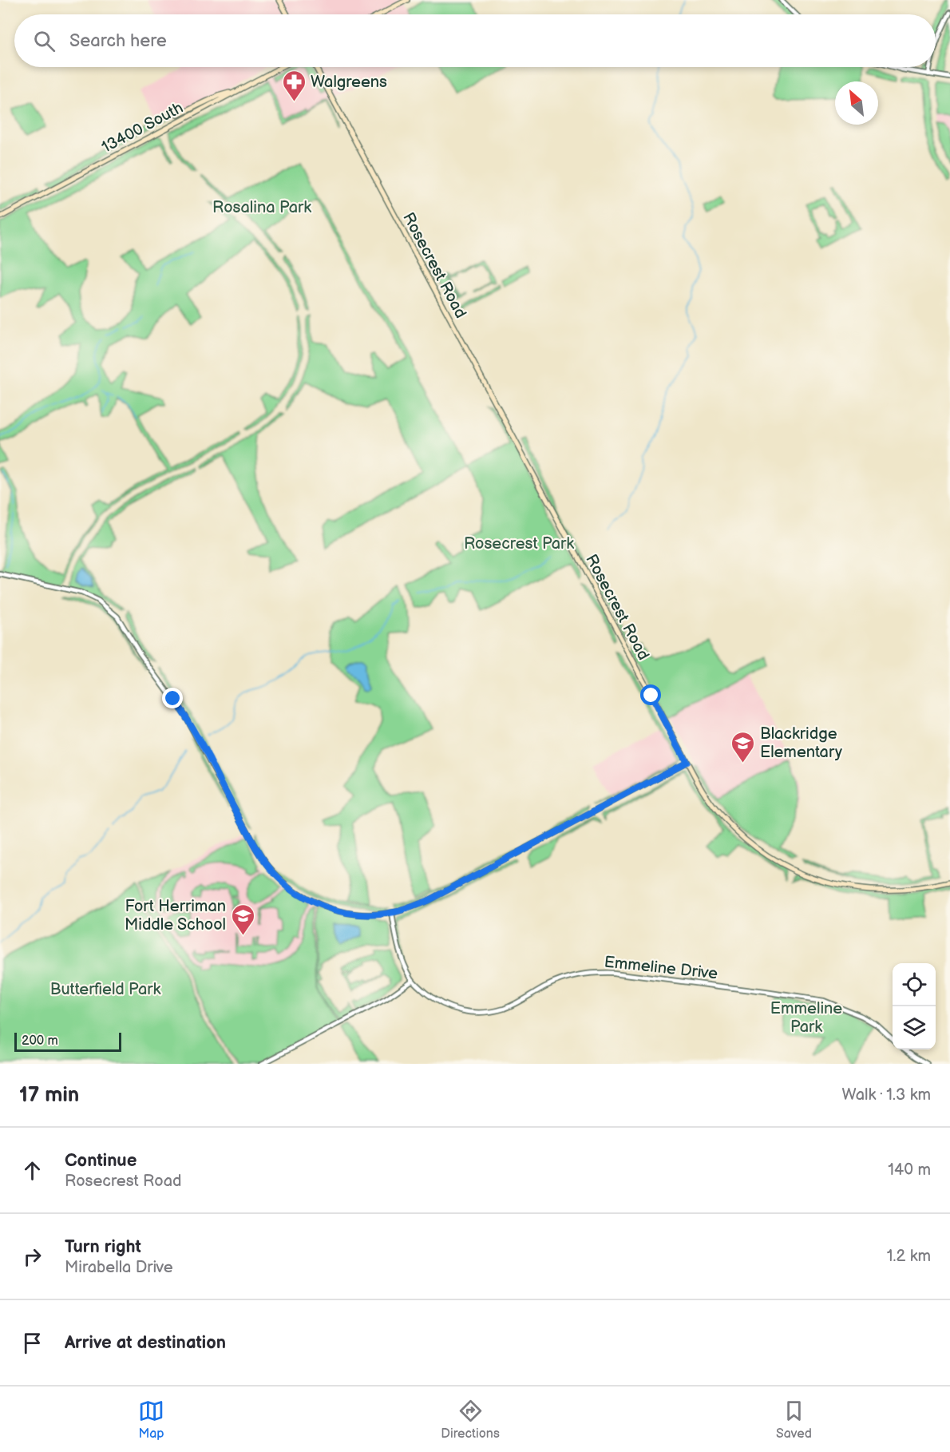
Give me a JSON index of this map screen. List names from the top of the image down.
{
  "streets": {
    "main road": ["13400 South", "Rosecrest Road"],
    "street": ["Emmeline Drive"]
  },
  "parks": [
    "Rosalina Park",
    "Rosecrest Park",
    "Butterfield Park",
    "Emmeline Park"
  ],
  "places": {
    "pharmacy": ["Walgreens"],
    "school or university": ["Blackridge Elementary", "Fort Herriman Middle School"]
  },
  "scale_bar": "200 m",
  "north": "top left",
  "page": {
    "search": "Search here",
    "scale": "200 m",
    "heading": ["17 min", "Walk · 1.3 km"],
    "list": [
      ["Continue", "Rosecrest Road", "140 m"],
      ["Turn right", "Mirabella Drive", "1.2 km"],
      "Arrive at destination"
    ],
    "nav": ["Map", "Directions", "Saved"]
  }
}
